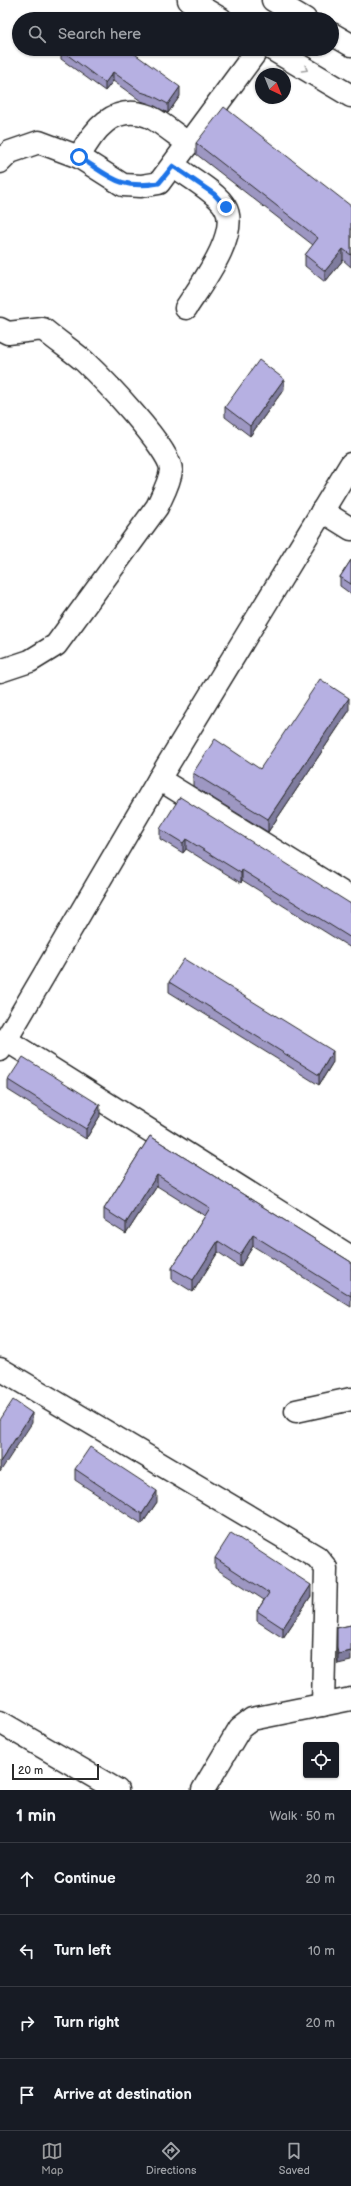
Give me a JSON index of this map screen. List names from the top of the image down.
{
  "scale_bar": "20 m",
  "north": "bottom right",
  "page": {
    "search": "Search here",
    "scale": "20 m",
    "heading": ["1 min", "Walk · 50 m"],
    "list": [
      ["Continue", "20 m"],
      ["Turn left", "10 m"],
      ["Turn right", "20 m"],
      "Arrive at destination"
    ],
    "nav": ["Map", "Directions", "Saved"]
  }
}
